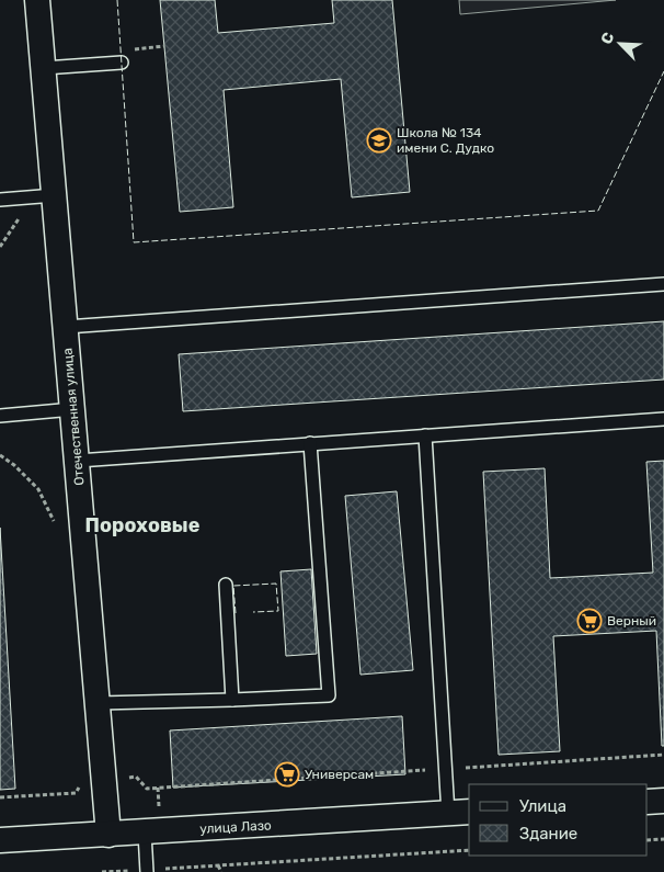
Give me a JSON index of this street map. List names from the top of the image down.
{
  "streets": {
    "street": ["Отечественная улица", "улица Лазо"]
  },
  "crossings": [
    ["Отечественная улица", "улица Лазо"]
  ],
  "districts": ["Пороховые"],
  "places": {
    "school or university": ["Школа № 134 имени С. Дудко"],
    "supermarket": ["Верный", "Универсам"]
  },
  "legend": ["Улица", "Здание"],
  "north": "top left"
}
